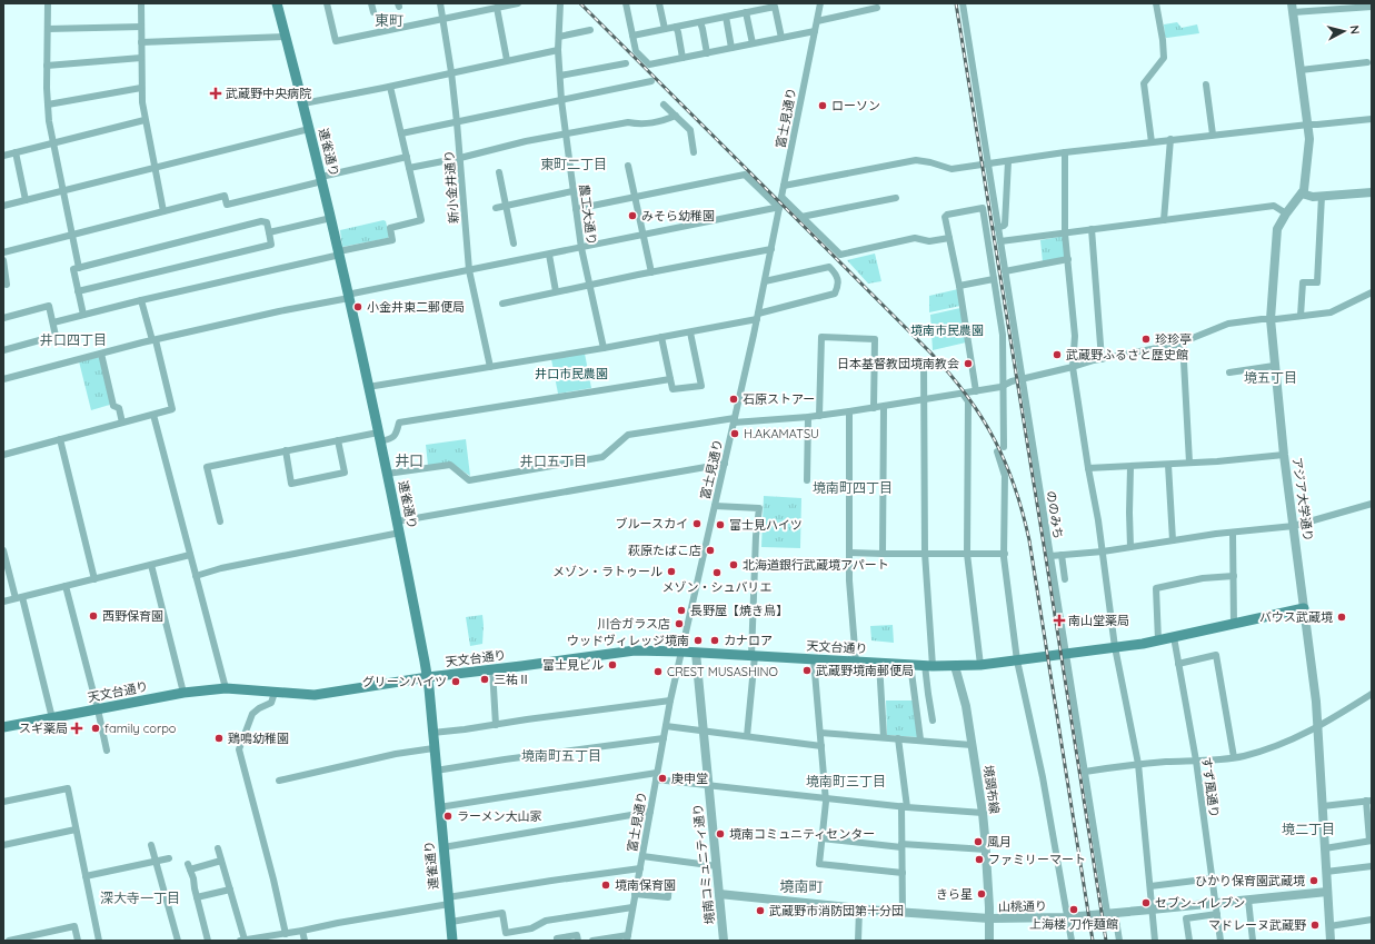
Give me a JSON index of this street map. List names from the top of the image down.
{
  "streets": {
    "main road": ["連雀通り", "天文台通り"],
    "street": [
      "富士見通り",
      "新小金井通り",
      "農工大通り",
      "アジア大学通り",
      "ののみち",
      "すず風通り",
      "境調布線",
      "境南コミュニティ通り",
      "山桃通り"
    ]
  },
  "crossings": [
    ["富士見通り", "天文台通り"],
    ["連雀通り", "天文台通り"],
    ["アジア大学通り", "天文台通り"],
    ["アジア大学通り", "山桃通り"],
    ["ののみち", "天文台通り"],
    ["ののみち", "山桃通り"],
    ["天文台通り", "すず風通り"],
    ["天文台通り", "境調布線"],
    ["天文台通り", "境南コミュニティ通り"],
    ["すず風通り", "山桃通り"],
    ["境調布線", "山桃通り"],
    ["境南コミュニティ通り", "山桃通り"]
  ],
  "districts": [
    "東町",
    "東町二丁目",
    "井口四丁目",
    "境五丁目",
    "井口",
    "井口五丁目",
    "境南町四丁目",
    "境南町五丁目",
    "境南町三丁目",
    "境二丁目",
    "境南町",
    "深大寺一丁目"
  ],
  "parks": ["境南市民農園", "井口市民農園"],
  "places": {
    "health": ["武蔵野中央病院", "南山堂薬局", "スギ薬局"],
    "other": [
      "ローソン",
      "みそら幼稚園",
      "小金井東二郵便局",
      "珍珍亭",
      "武蔵野ふるさと歴史館",
      "日本基督教団境南教会",
      "石原ストアー",
      "H.AKAMATSU",
      "ブルースカイ",
      "富士見ハイツ",
      "萩原たばこ店",
      "北海道銀行武蔵境アパート",
      "メゾン・ラトゥール",
      "メゾン・シュバリエ",
      "長野屋【焼き鳥】",
      "西野保育園",
      "バウス武蔵境",
      "川合ガラス店",
      "ウッドヴィレッジ境南",
      "カナロア",
      "富士見ビル",
      "武蔵野境南郵便局",
      "CREST MUSASHINO",
      "三祐Ⅱ",
      "グリーンハイツ",
      "family corpo",
      "鶏鳴幼稚園",
      "庚申堂",
      "ラーメン大山家",
      "境南コミュニティセンター",
      "風月",
      "ファミリーマート",
      "ひかり保育園武蔵境",
      "境南保育園",
      "きら星",
      "セブン-イレブン",
      "上海楼 刀作麺館",
      "武蔵野市消防団第十分団",
      "マドレーヌ武蔵野"
    ]
  },
  "north": "right"
}
